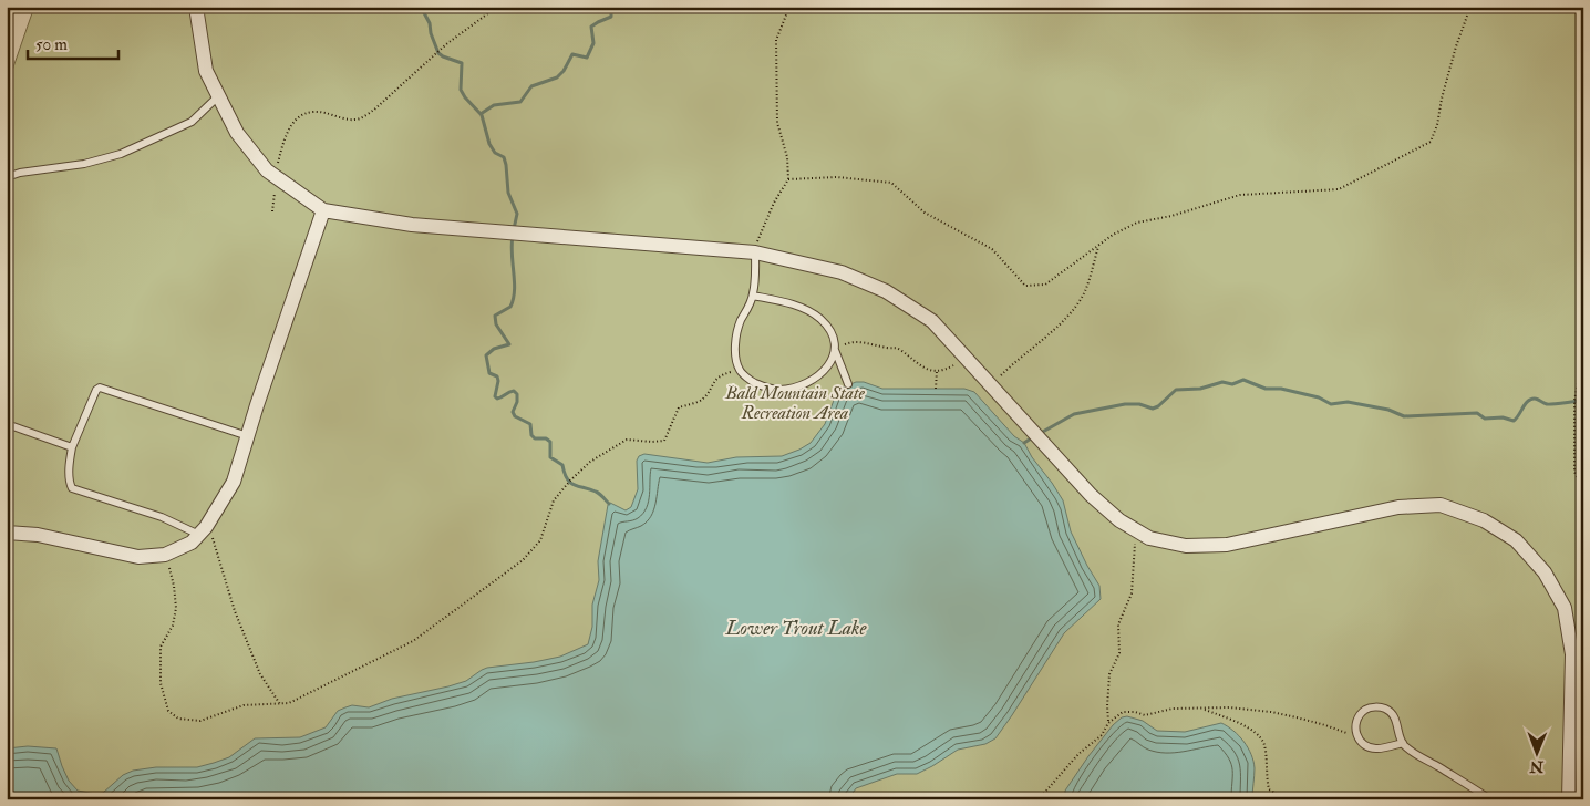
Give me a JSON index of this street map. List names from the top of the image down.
{
  "water": ["Lower Trout Lake"],
  "parks": ["Bald Mountain State Recreation Area"],
  "scale_bar": "50 m",
  "north": "bottom"
}
